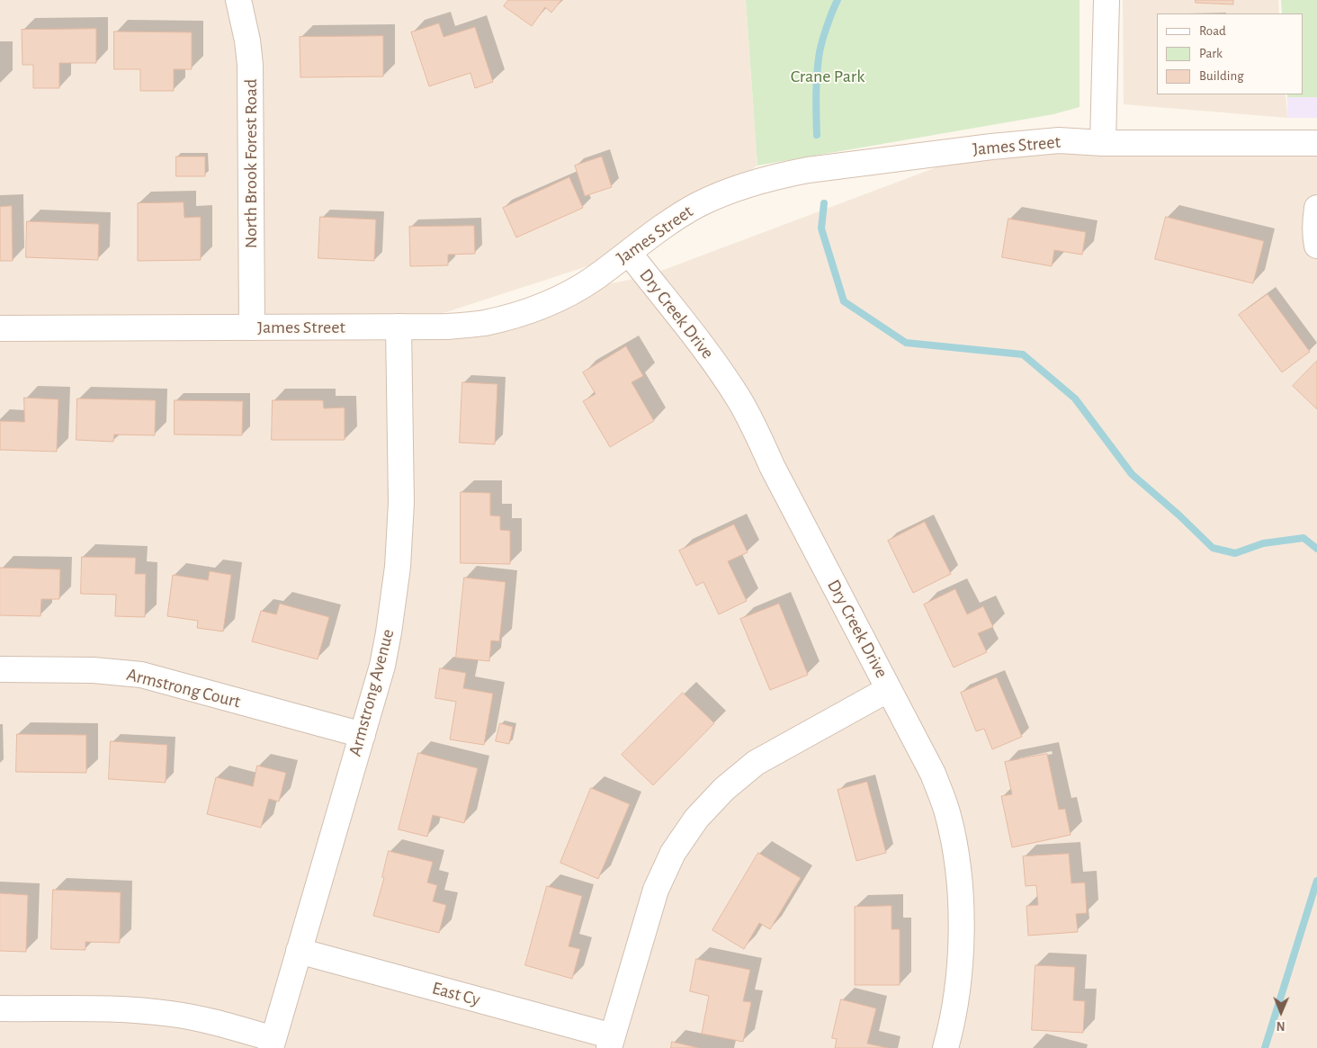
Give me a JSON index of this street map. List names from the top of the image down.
{
  "streets": {
    "street": [
      "James Street",
      "North Brook Forest Road",
      "Dry Creek Drive",
      "Armstrong Court",
      "Armstrong Avenue",
      "East Cy"
    ]
  },
  "crossings": [
    ["James Street", "North Brook Forest Road"],
    ["James Street", "Dry Creek Drive"],
    ["James Street", "Armstrong Avenue"],
    ["Armstrong Court", "Armstrong Avenue"],
    ["Armstrong Avenue", "East Cy"]
  ],
  "parks": ["Crane Park"],
  "legend": ["Road", "Park", "Building"],
  "north": "bottom"
}
